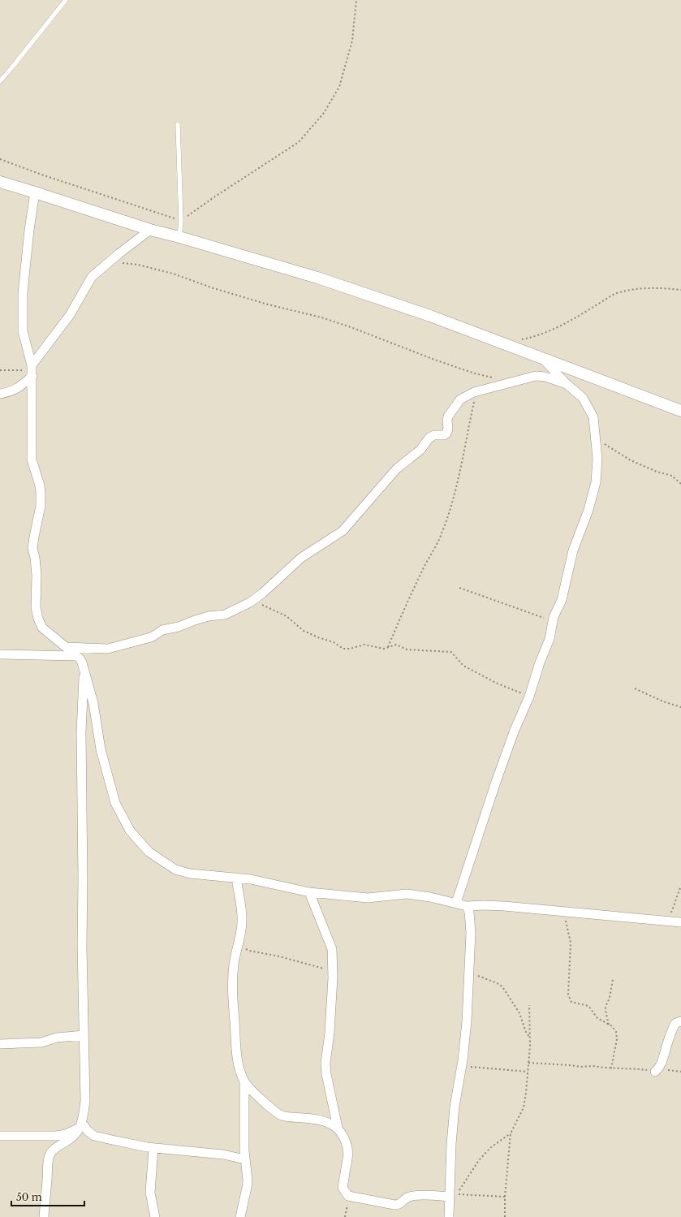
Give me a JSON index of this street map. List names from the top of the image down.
{
  "scale_bar": "50 m"
}
